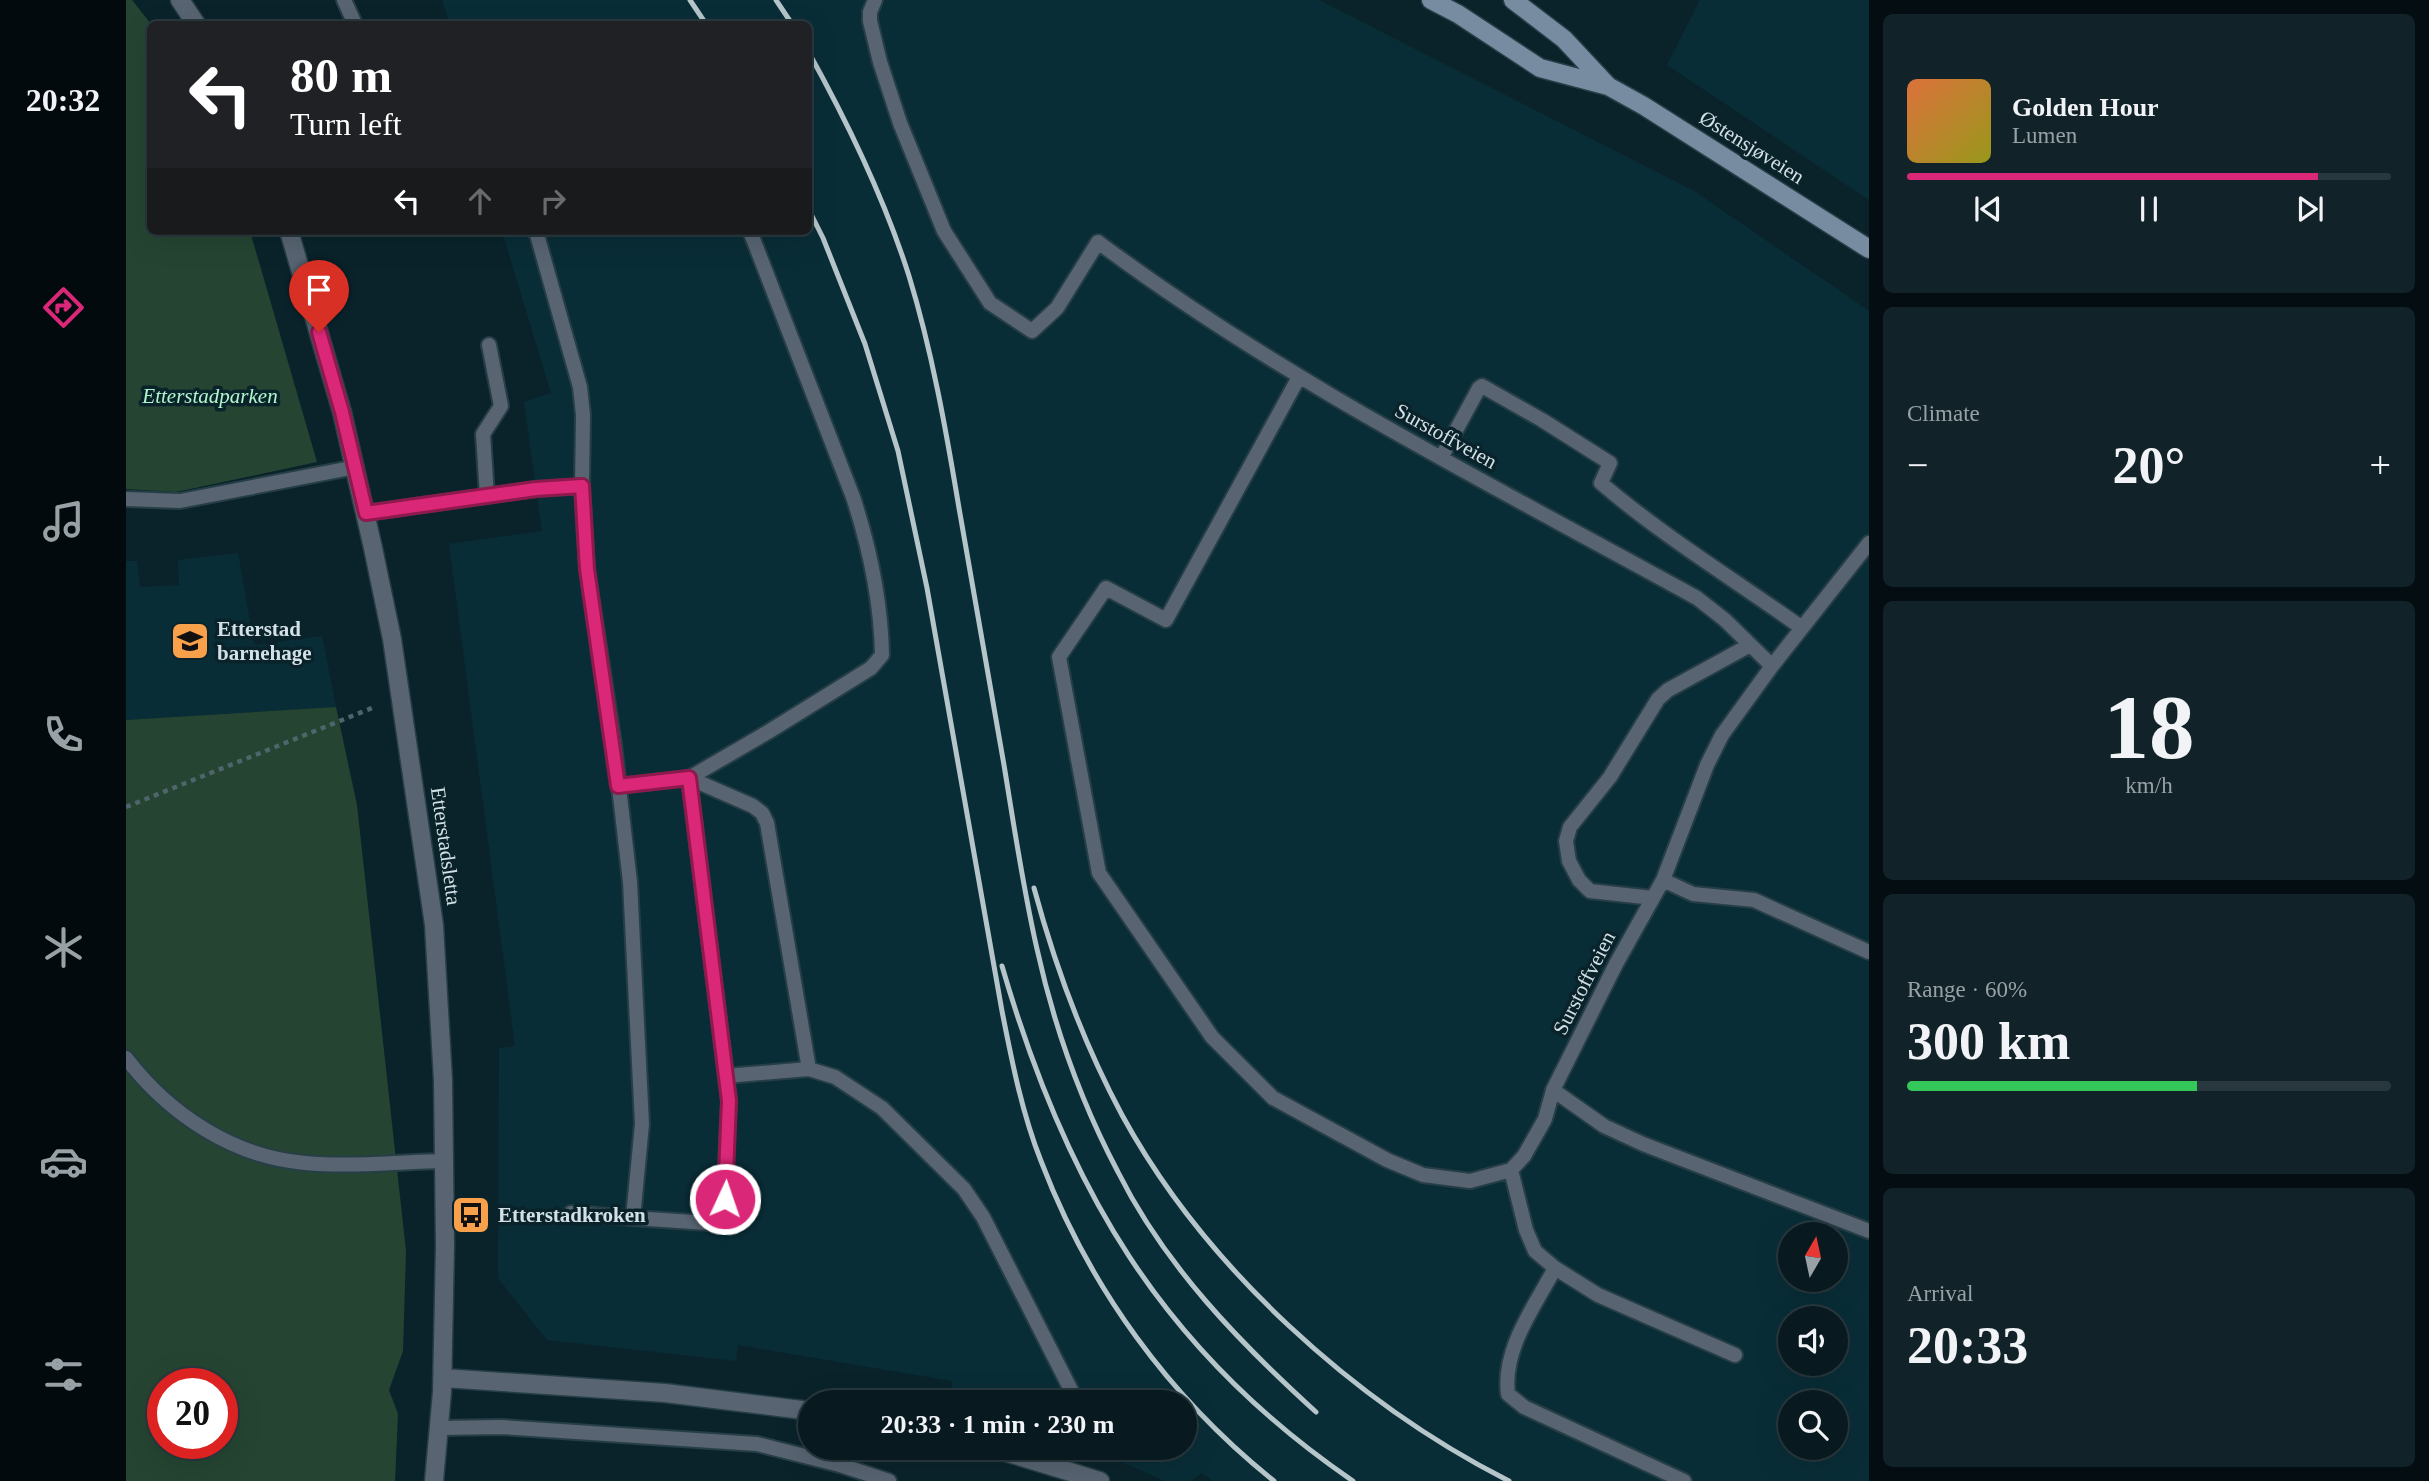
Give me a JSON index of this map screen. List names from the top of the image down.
{
  "streets": {
    "main road": ["Østensjøveien"],
    "street": ["Etterstadsletta"],
    "lane": ["Surstoffveien"]
  },
  "parks": ["Etterstadparken"],
  "places": {
    "school or university": ["Etterstad barnehage"],
    "bus stop": ["Etterstadkroken"]
  },
  "north": "top",
  "page": {
    "tabs": "20:32",
    "turn": ["80 m", "Turn left"],
    "song": ["Golden Hour", "Lumen"],
    "tile": [
      "Climate",
      ["18", "km/h"],
      ["Range · 60%", "300 km"],
      ["Arrival", "20:33"]
    ],
    "heat": ["−", "20°", "+"],
    "limit": "20",
    "trip": "20:33 · 1 min · 230 m"
  }
}
